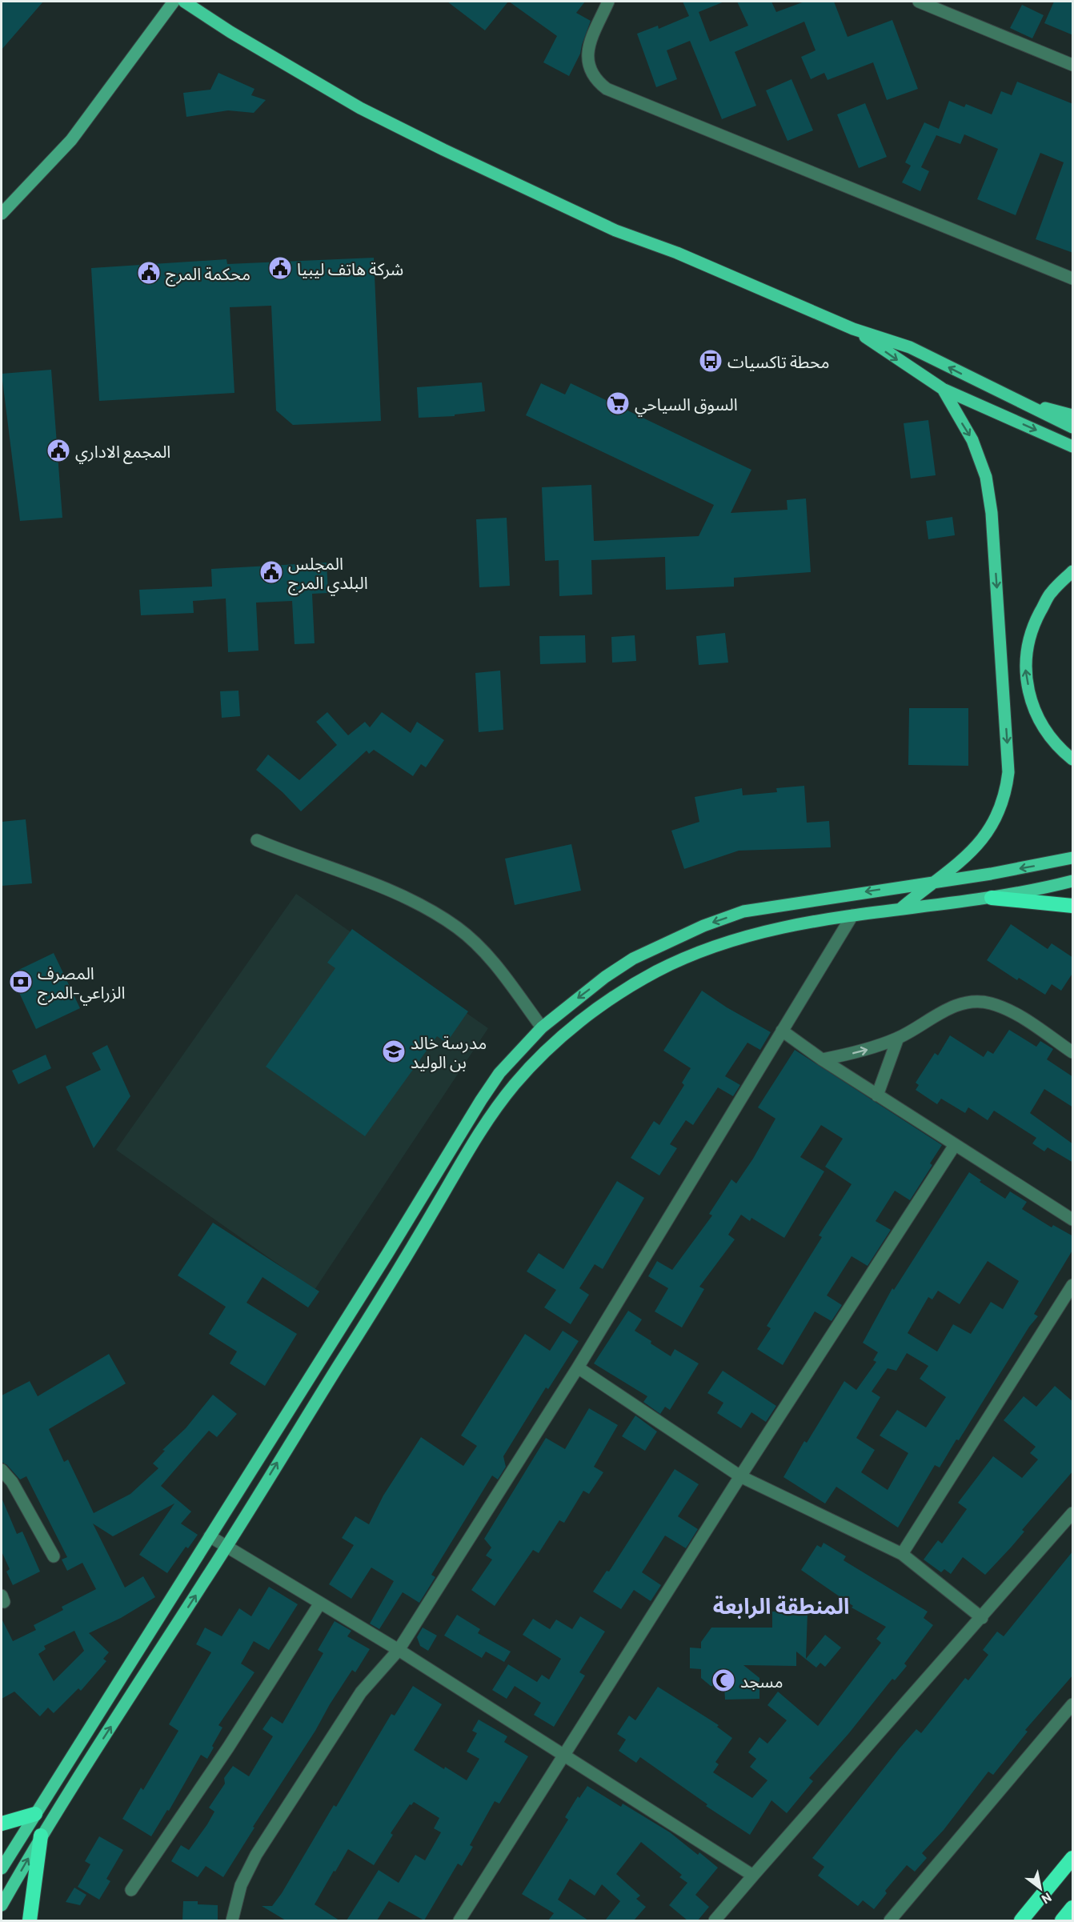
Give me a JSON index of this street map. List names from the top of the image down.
{
  "districts": ["المنطقة الرابعة"],
  "places": {
    "public building": [
      "شركة هاتف ليبيا",
      "محكمة المرج",
      "المجمع الاداري",
      "المجلس البلدي المرج"
    ],
    "bus stop": ["محطة تاكسيات"],
    "supermarket": ["السوق السياحي"],
    "bank": ["المصرف الزراعي-المرج"],
    "school or university": ["مدرسة خالد بن الوليد"],
    "mosque": ["مسجد"]
  },
  "north": "bottom right"
}
